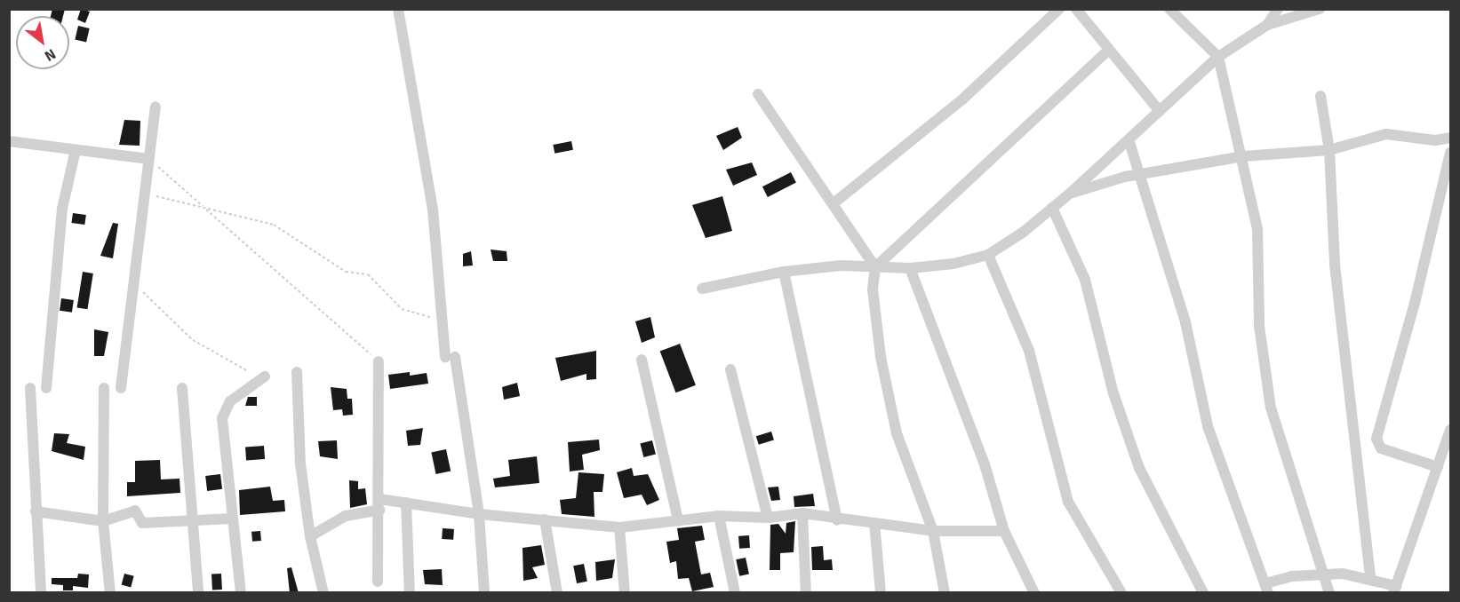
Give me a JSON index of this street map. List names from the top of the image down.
{
  "north": "bottom right"
}
